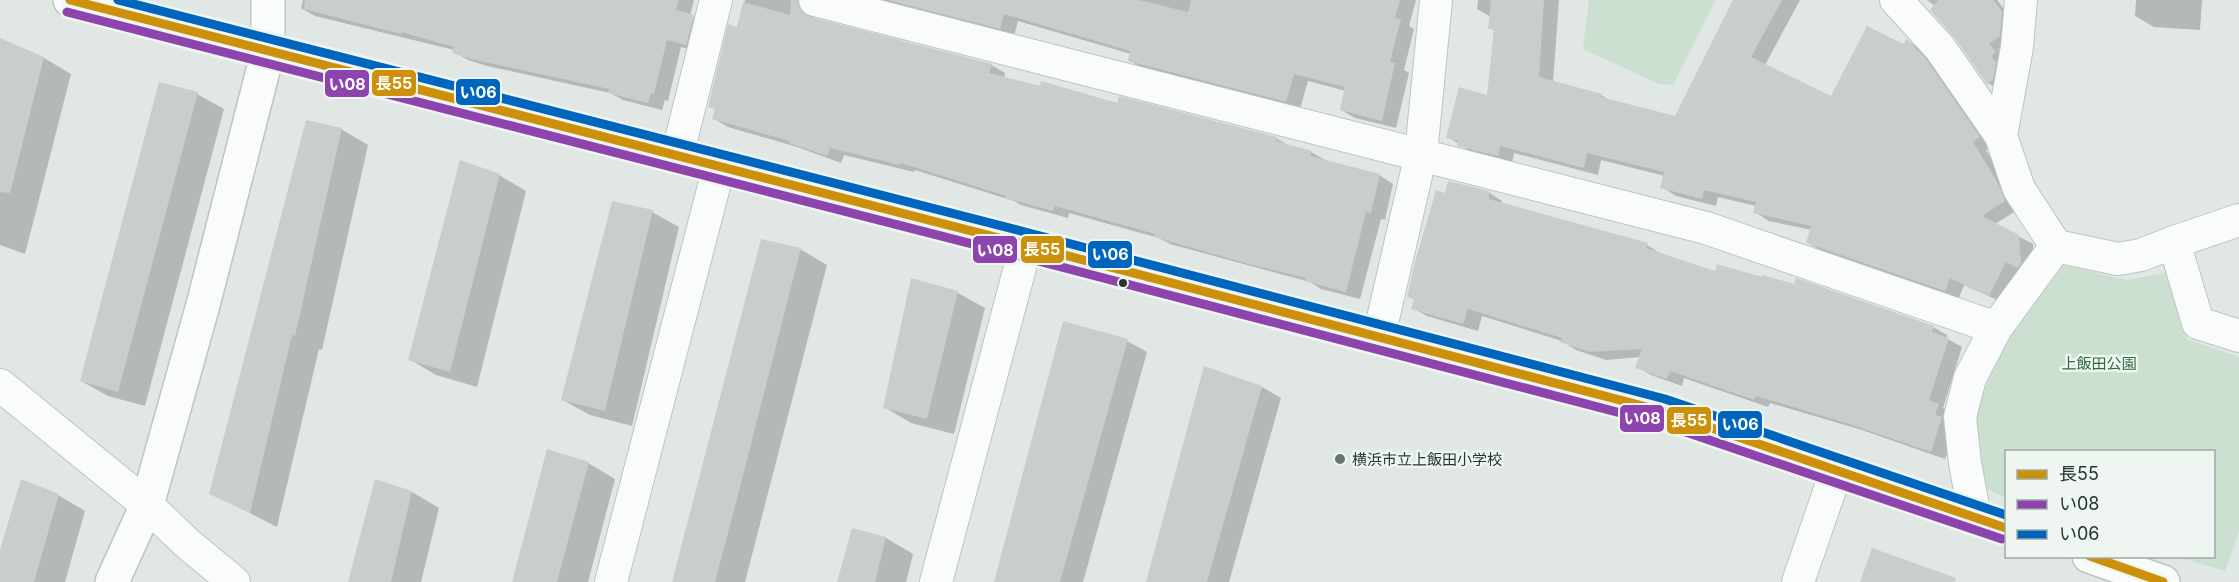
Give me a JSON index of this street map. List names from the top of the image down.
{
  "parks": ["上飯田公園"],
  "places": ["横浜市立上飯田小学校"],
  "lines": ["transit line 長55", "transit line い06", "transit line い08"],
  "legend": ["長55", "い08", "い06"]
}
